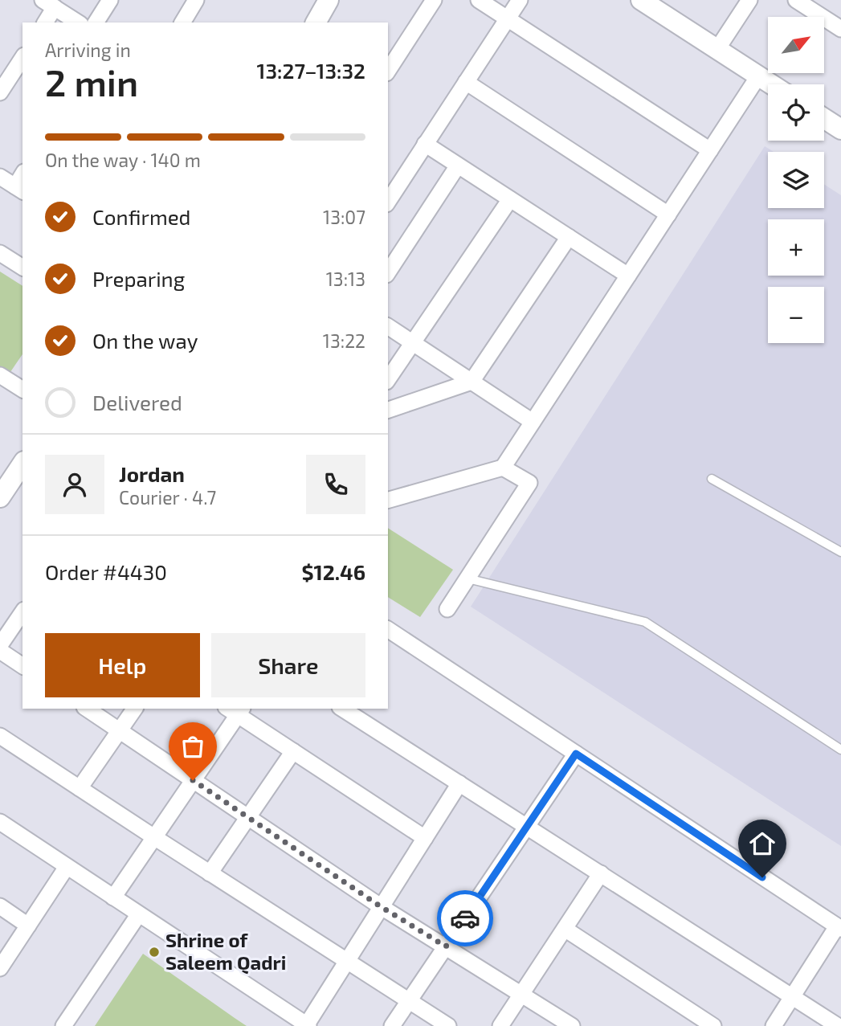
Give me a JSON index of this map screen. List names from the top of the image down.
{
  "places": ["Shrine of Saleem Qadri"],
  "north": "top right",
  "page": {
    "map_buttons": ["+", "−"],
    "heading": ["2 min", "Arriving in", "13:27–13:32"],
    "panel": [
      "Jordan",
      "Courier · 4.7",
      "Order #4430",
      "$12.46"
    ],
    "bar": "On the way · 140 m",
    "list": [
      ["Confirmed", "13:07"],
      ["Preparing", "13:13"],
      ["On the way", "13:22"],
      "Delivered"
    ],
    "buttons": ["Help", "Share"]
  }
}
